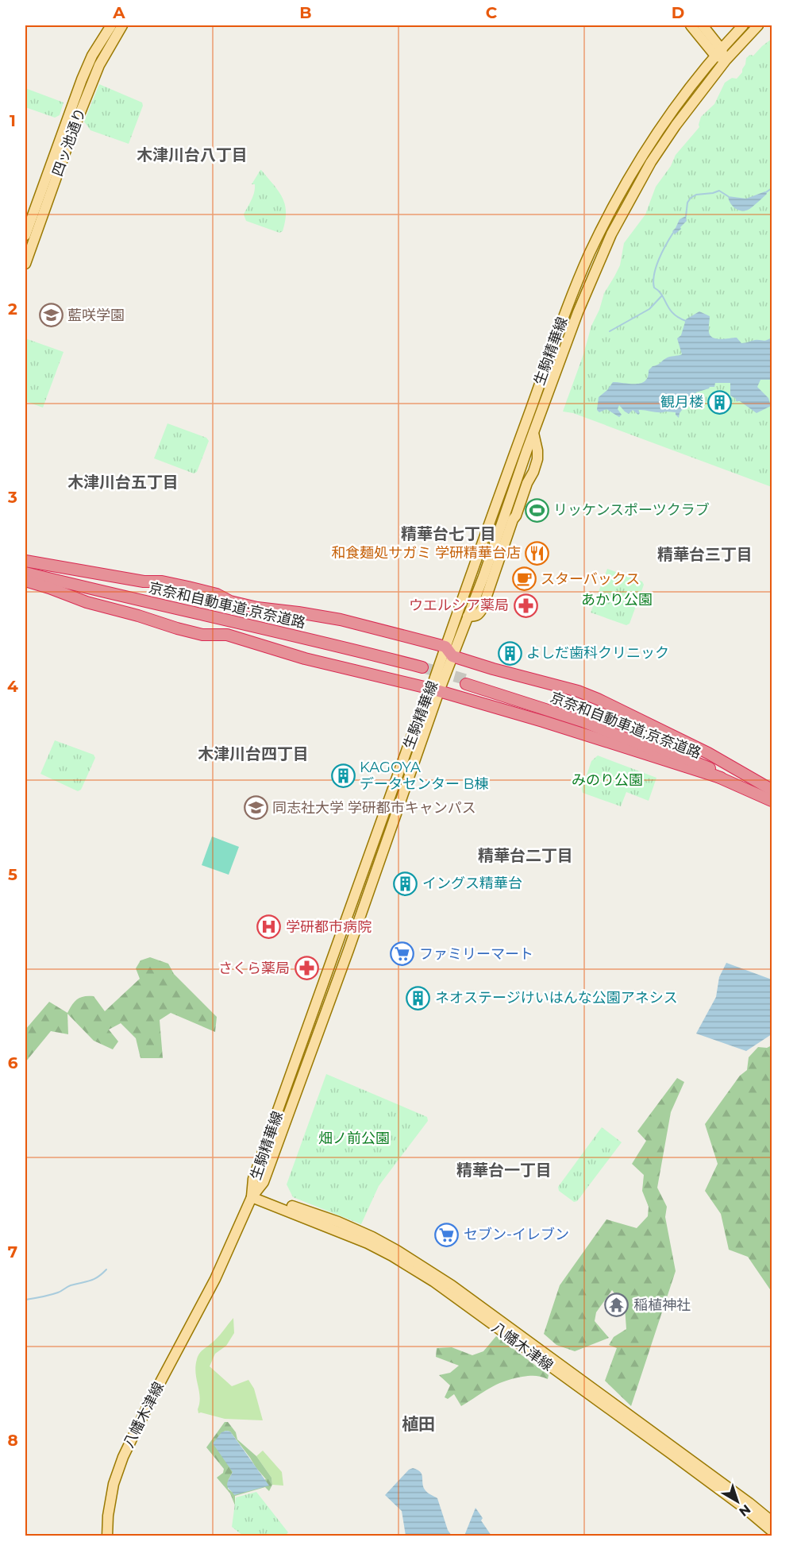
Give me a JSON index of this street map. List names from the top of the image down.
{
  "streets": {
    "highway": ["京奈和自動車道;京奈道路"],
    "main road": ["四ッ池通り", "生駒精華線", "八幡木津線"]
  },
  "crossings": [
    ["生駒精華線", "八幡木津線"]
  ],
  "districts": [
    "木津川台八丁目",
    "木津川台五丁目",
    "精華台七丁目",
    "精華台三丁目",
    "木津川台四丁目",
    "精華台二丁目",
    "精華台一丁目",
    "植田"
  ],
  "parks": ["あかり公園", "みのり公園", "畑ノ前公園"],
  "places": {
    "school or university": ["藍咲学園", "同志社大学 学研都市キャンパス"],
    "building": [
      "観月楼",
      "よしだ歯科クリニック",
      "KAGOYA データセンター B棟",
      "イングス精華台",
      "ネオステージけいはんな公園アネシス"
    ],
    "sports": ["リッケンスポーツクラブ"],
    "restaurant": ["和食麺処サガミ 学研精華台店"],
    "cafe": ["スターバックス"],
    "pharmacy": ["ウエルシア薬局", "さくら薬局"],
    "hospital": ["学研都市病院"],
    "supermarket": ["ファミリーマート", "セブン-イレブン"],
    "temple": ["稲植神社"]
  },
  "north": "bottom right",
  "grid": {
    "columns": [
      "A",
      "B",
      "C",
      "D"
    ],
    "rows": [
      "1",
      "2",
      "3",
      "4",
      "5",
      "6",
      "7",
      "8"
    ]
  }
}
